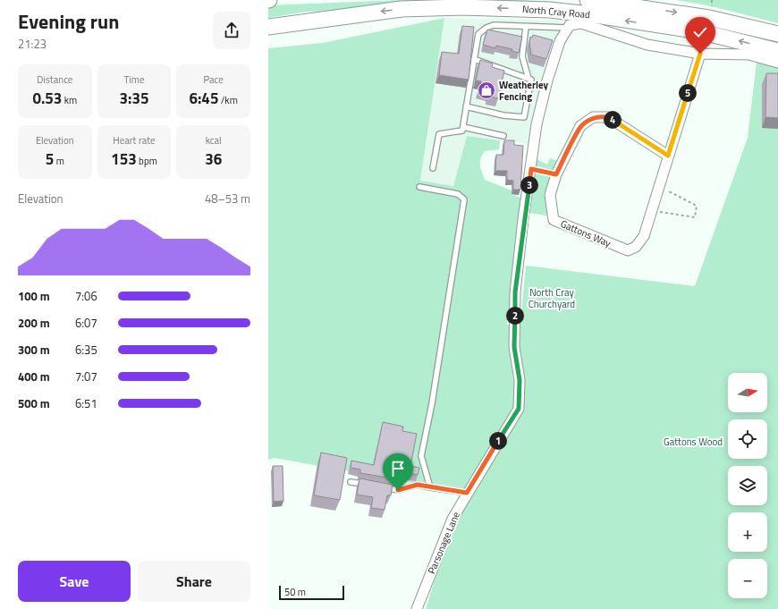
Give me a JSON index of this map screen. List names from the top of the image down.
{
  "streets": {
    "main road": ["North Cray Road"],
    "street": ["Gattons Way", "Parsonage Lane"]
  },
  "crossings": [
    ["North Cray Road", "Gattons Way"]
  ],
  "parks": ["North Cray Churchyard", "Gattons Wood"],
  "places": {
    "shop": ["Weatherley Fencing"]
  },
  "scale_bar": "50 m",
  "north": "right",
  "page": {
    "heading": ["Evening run", "21:23"],
    "stats": [
      ["Distance", "0.53 km"],
      ["Time", "3:35"],
      ["Pace", "6:45 /km"],
      ["Elevation", "5 m"],
      ["Heart rate", "153 bpm"],
      ["kcal", "36"]
    ],
    "pins": [
      "5",
      "4",
      "3",
      "2",
      "1"
    ],
    "chart": ["Elevation", "48–53 m"],
    "list": [
      {
        "name": "100 m",
        "note": "7:06"
      },
      {
        "name": "200 m",
        "note": "6:07"
      },
      {
        "name": "300 m",
        "note": "6:35"
      },
      {
        "name": "400 m",
        "note": "7:07"
      },
      {
        "name": "500 m",
        "note": "6:51"
      }
    ],
    "map_buttons": ["+", "−"],
    "buttons": ["Save", "Share"],
    "scale": "50 m"
  }
}
